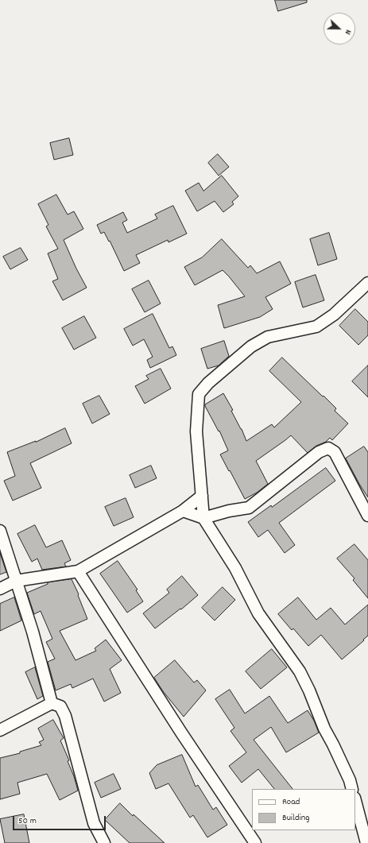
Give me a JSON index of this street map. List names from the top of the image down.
{
  "legend": ["Road", "Building"],
  "scale_bar": "50 m",
  "north": "right"
}
